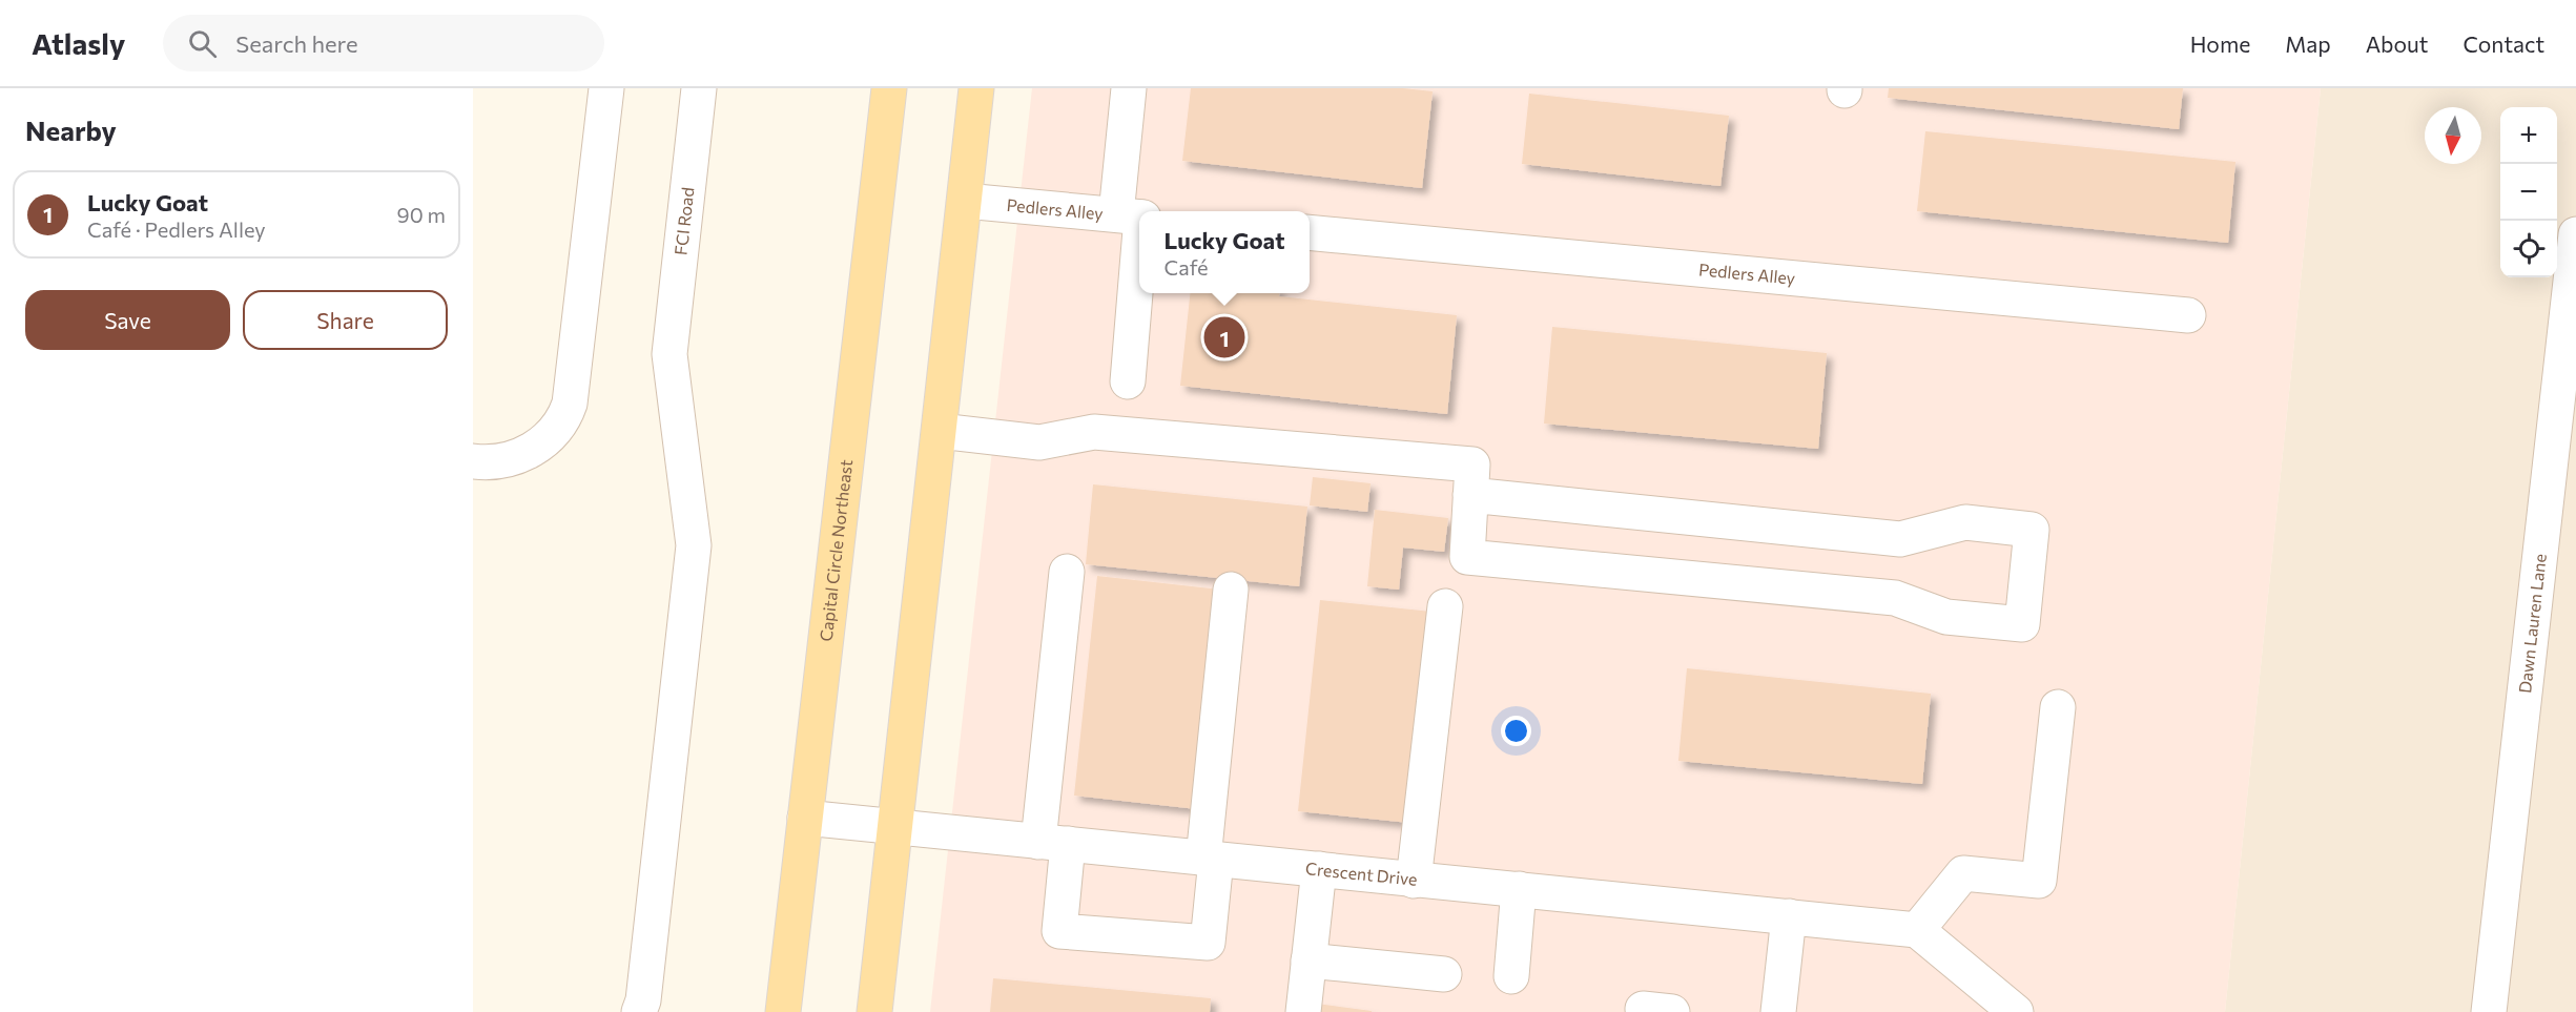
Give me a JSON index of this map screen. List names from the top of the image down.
{
  "streets": {
    "main road": ["Capital Circle Northeast"],
    "street": [
      "Pedlers Alley",
      "FCI Road",
      "Dawn Lauren Lane",
      "Crescent Drive"
    ]
  },
  "crossings": [
    ["Capital Circle Northeast", "Crescent Drive"]
  ],
  "north": "bottom",
  "page": {
    "header": "Atlasly",
    "search": "Search here",
    "nav": [
      "Home",
      "Map",
      "About",
      "Contact"
    ],
    "heading": "Nearby",
    "map_buttons": ["+", "−"],
    "list": [
      {
        "mark": "1",
        "name": "Lucky Goat",
        "note": "Café · Pedlers Alley",
        "value": "90 m"
      }
    ],
    "popup": ["Lucky Goat", "Café"],
    "buttons": ["Save", "Share"],
    "pins": "1"
  }
}
